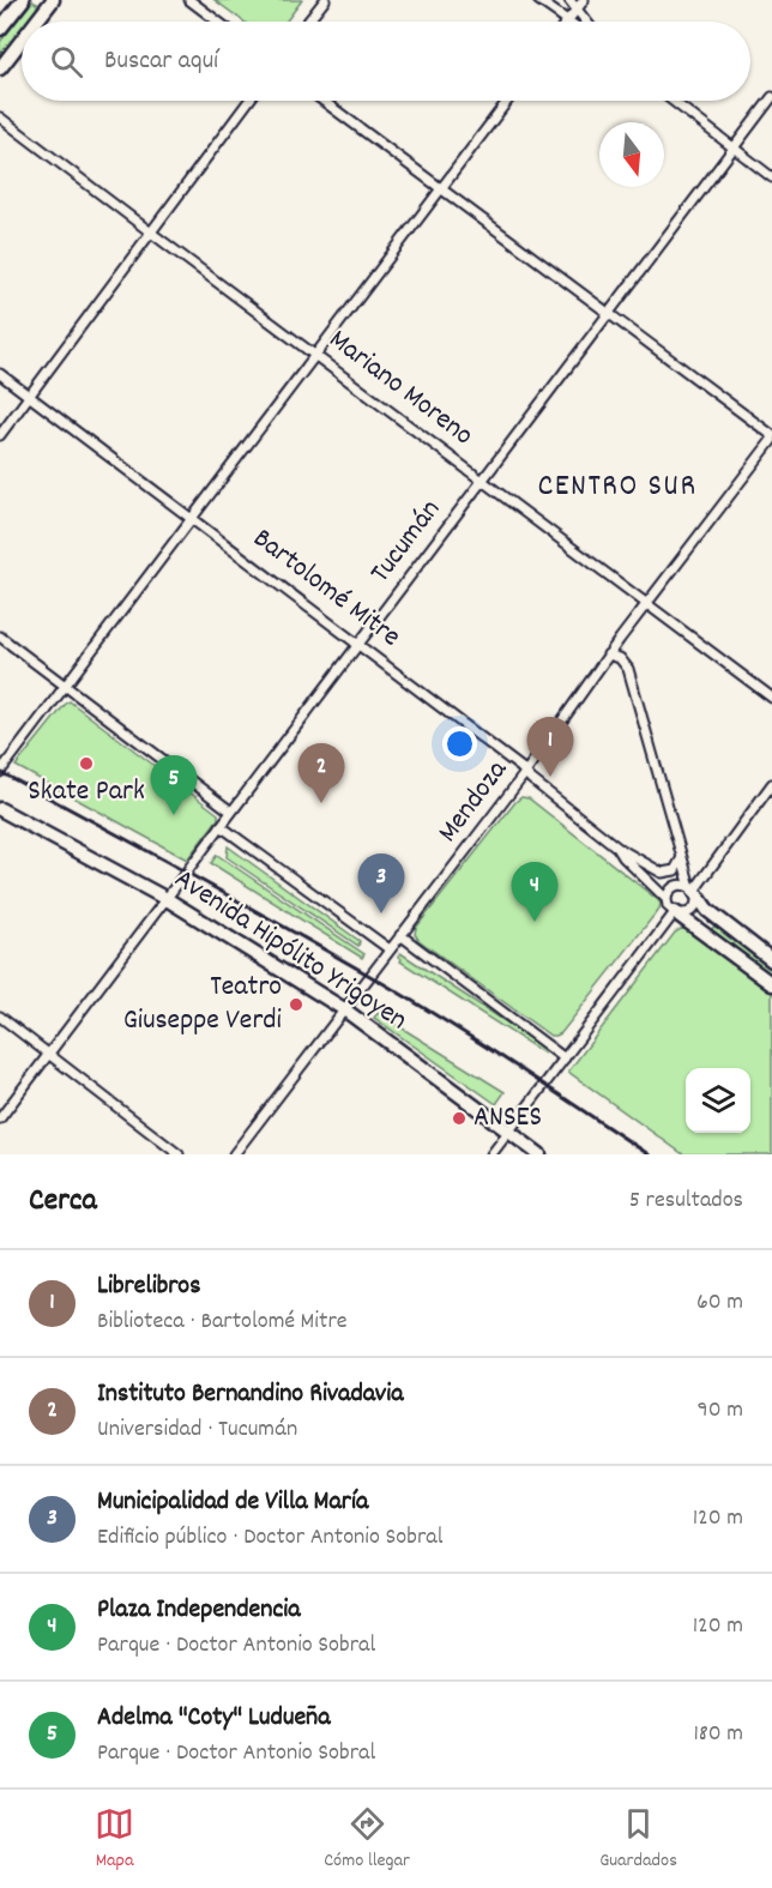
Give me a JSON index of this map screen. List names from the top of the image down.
{
  "streets": {
    "main road": ["Bartolomé Mitre", "Avenida Hipólito Yrigoyen"],
    "street": ["Mariano Moreno", "Tucumán", "Mendoza"]
  },
  "crossings": [
    ["Mariano Moreno", "Tucumán"],
    ["Mariano Moreno", "Mendoza"],
    ["Tucumán", "Bartolomé Mitre"],
    ["Tucumán", "Avenida Hipólito Yrigoyen"],
    ["Bartolomé Mitre", "Mendoza"],
    ["Mendoza", "Avenida Hipólito Yrigoyen"]
  ],
  "districts": ["CENTRO SUR"],
  "places": ["Skate Park", "Teatro Giuseppe Verdi", "ANSES"],
  "north": "bottom",
  "page": {
    "search": "Buscar aquí",
    "pins": [
      "1",
      "2",
      "5",
      "3",
      "4"
    ],
    "heading": ["Cerca", "5 resultados"],
    "list": [
      {
        "mark": "1",
        "name": "Librelibros",
        "note": "Biblioteca · Bartolomé Mitre",
        "value": "60 m"
      },
      {
        "mark": "2",
        "name": "Instituto Bernandino Rivadavia",
        "note": "Universidad · Tucumán",
        "value": "90 m"
      },
      {
        "mark": "3",
        "name": "Municipalidad de Villa María",
        "note": "Edificio público · Doctor Antonio Sobral",
        "value": "120 m"
      },
      {
        "mark": "4",
        "name": "Plaza Independencia",
        "note": "Parque · Doctor Antonio Sobral",
        "value": "120 m"
      },
      {
        "mark": "5",
        "name": "Adelma \"Coty\" Ludueña",
        "note": "Parque · Doctor Antonio Sobral",
        "value": "180 m"
      }
    ],
    "nav": ["Mapa", "Cómo llegar", "Guardados"]
  }
}
